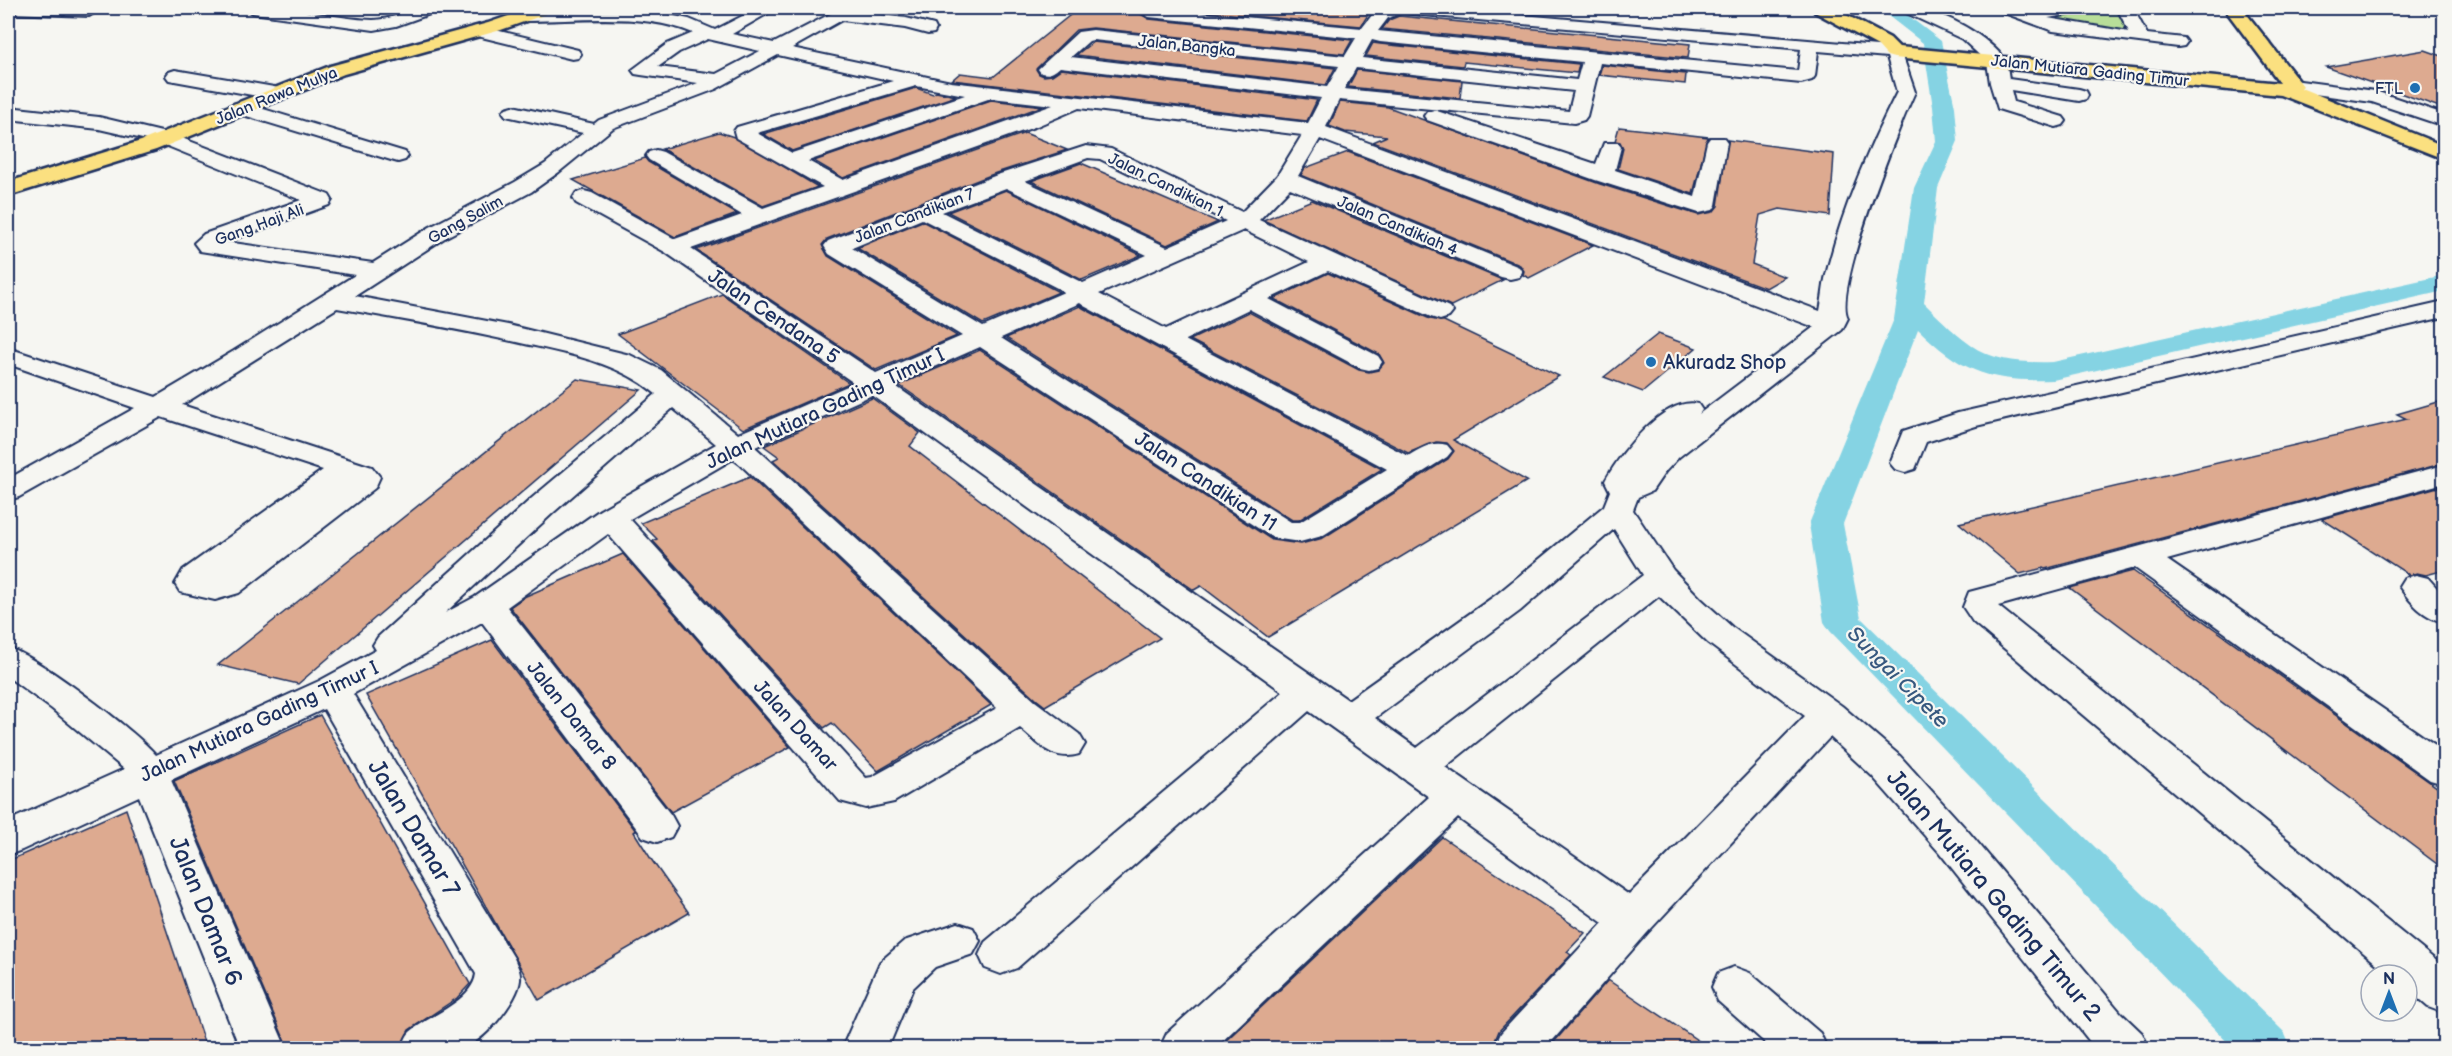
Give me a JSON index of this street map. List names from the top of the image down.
{
  "streets": {
    "main road": ["Jalan Mutiara Gading Timur", "Jalan Rawa Mulya"],
    "street": [
      "Jalan Bangka",
      "Jalan Candikian 1",
      "Jalan Candikian 7",
      "Gang Salim",
      "Gang Haji Ali",
      "Jalan Candikiah 4",
      "Jalan Cendana 5",
      "Jalan Mutiara Gading Timur I",
      "Jalan Candikian 11",
      "Jalan Damar 8",
      "Jalan Damar",
      "Jalan Damar 7",
      "Jalan Mutiara Gading Timur 2",
      "Jalan Damar 6"
    ]
  },
  "crossings": [
    ["Jalan Bangka", "Jalan Mutiara Gading Timur I"],
    ["Jalan Mutiara Gading Timur", "Jalan Mutiara Gading Timur I"],
    ["Jalan Rawa Mulya", "Gang Haji Ali"],
    ["Jalan Candikian 1", "Jalan Candikian 7"],
    ["Jalan Candikian 1", "Jalan Mutiara Gading Timur I"],
    ["Jalan Candikian 7", "Jalan Mutiara Gading Timur I"],
    ["Jalan Candikian 7", "Jalan Candikian 11"],
    ["Gang Salim", "Gang Haji Ali"],
    ["Jalan Candikiah 4", "Jalan Mutiara Gading Timur I"],
    ["Jalan Cendana 5", "Jalan Mutiara Gading Timur I"],
    ["Jalan Mutiara Gading Timur I", "Jalan Candikian 11"],
    ["Jalan Mutiara Gading Timur I", "Jalan Damar 8"],
    ["Jalan Mutiara Gading Timur I", "Jalan Damar"],
    ["Jalan Mutiara Gading Timur I", "Jalan Damar 7"],
    ["Jalan Mutiara Gading Timur I", "Jalan Damar 6"]
  ],
  "water": ["Sungai Cipete"],
  "places": ["FTL", "Akuradz Shop"],
  "north": "top"
}
